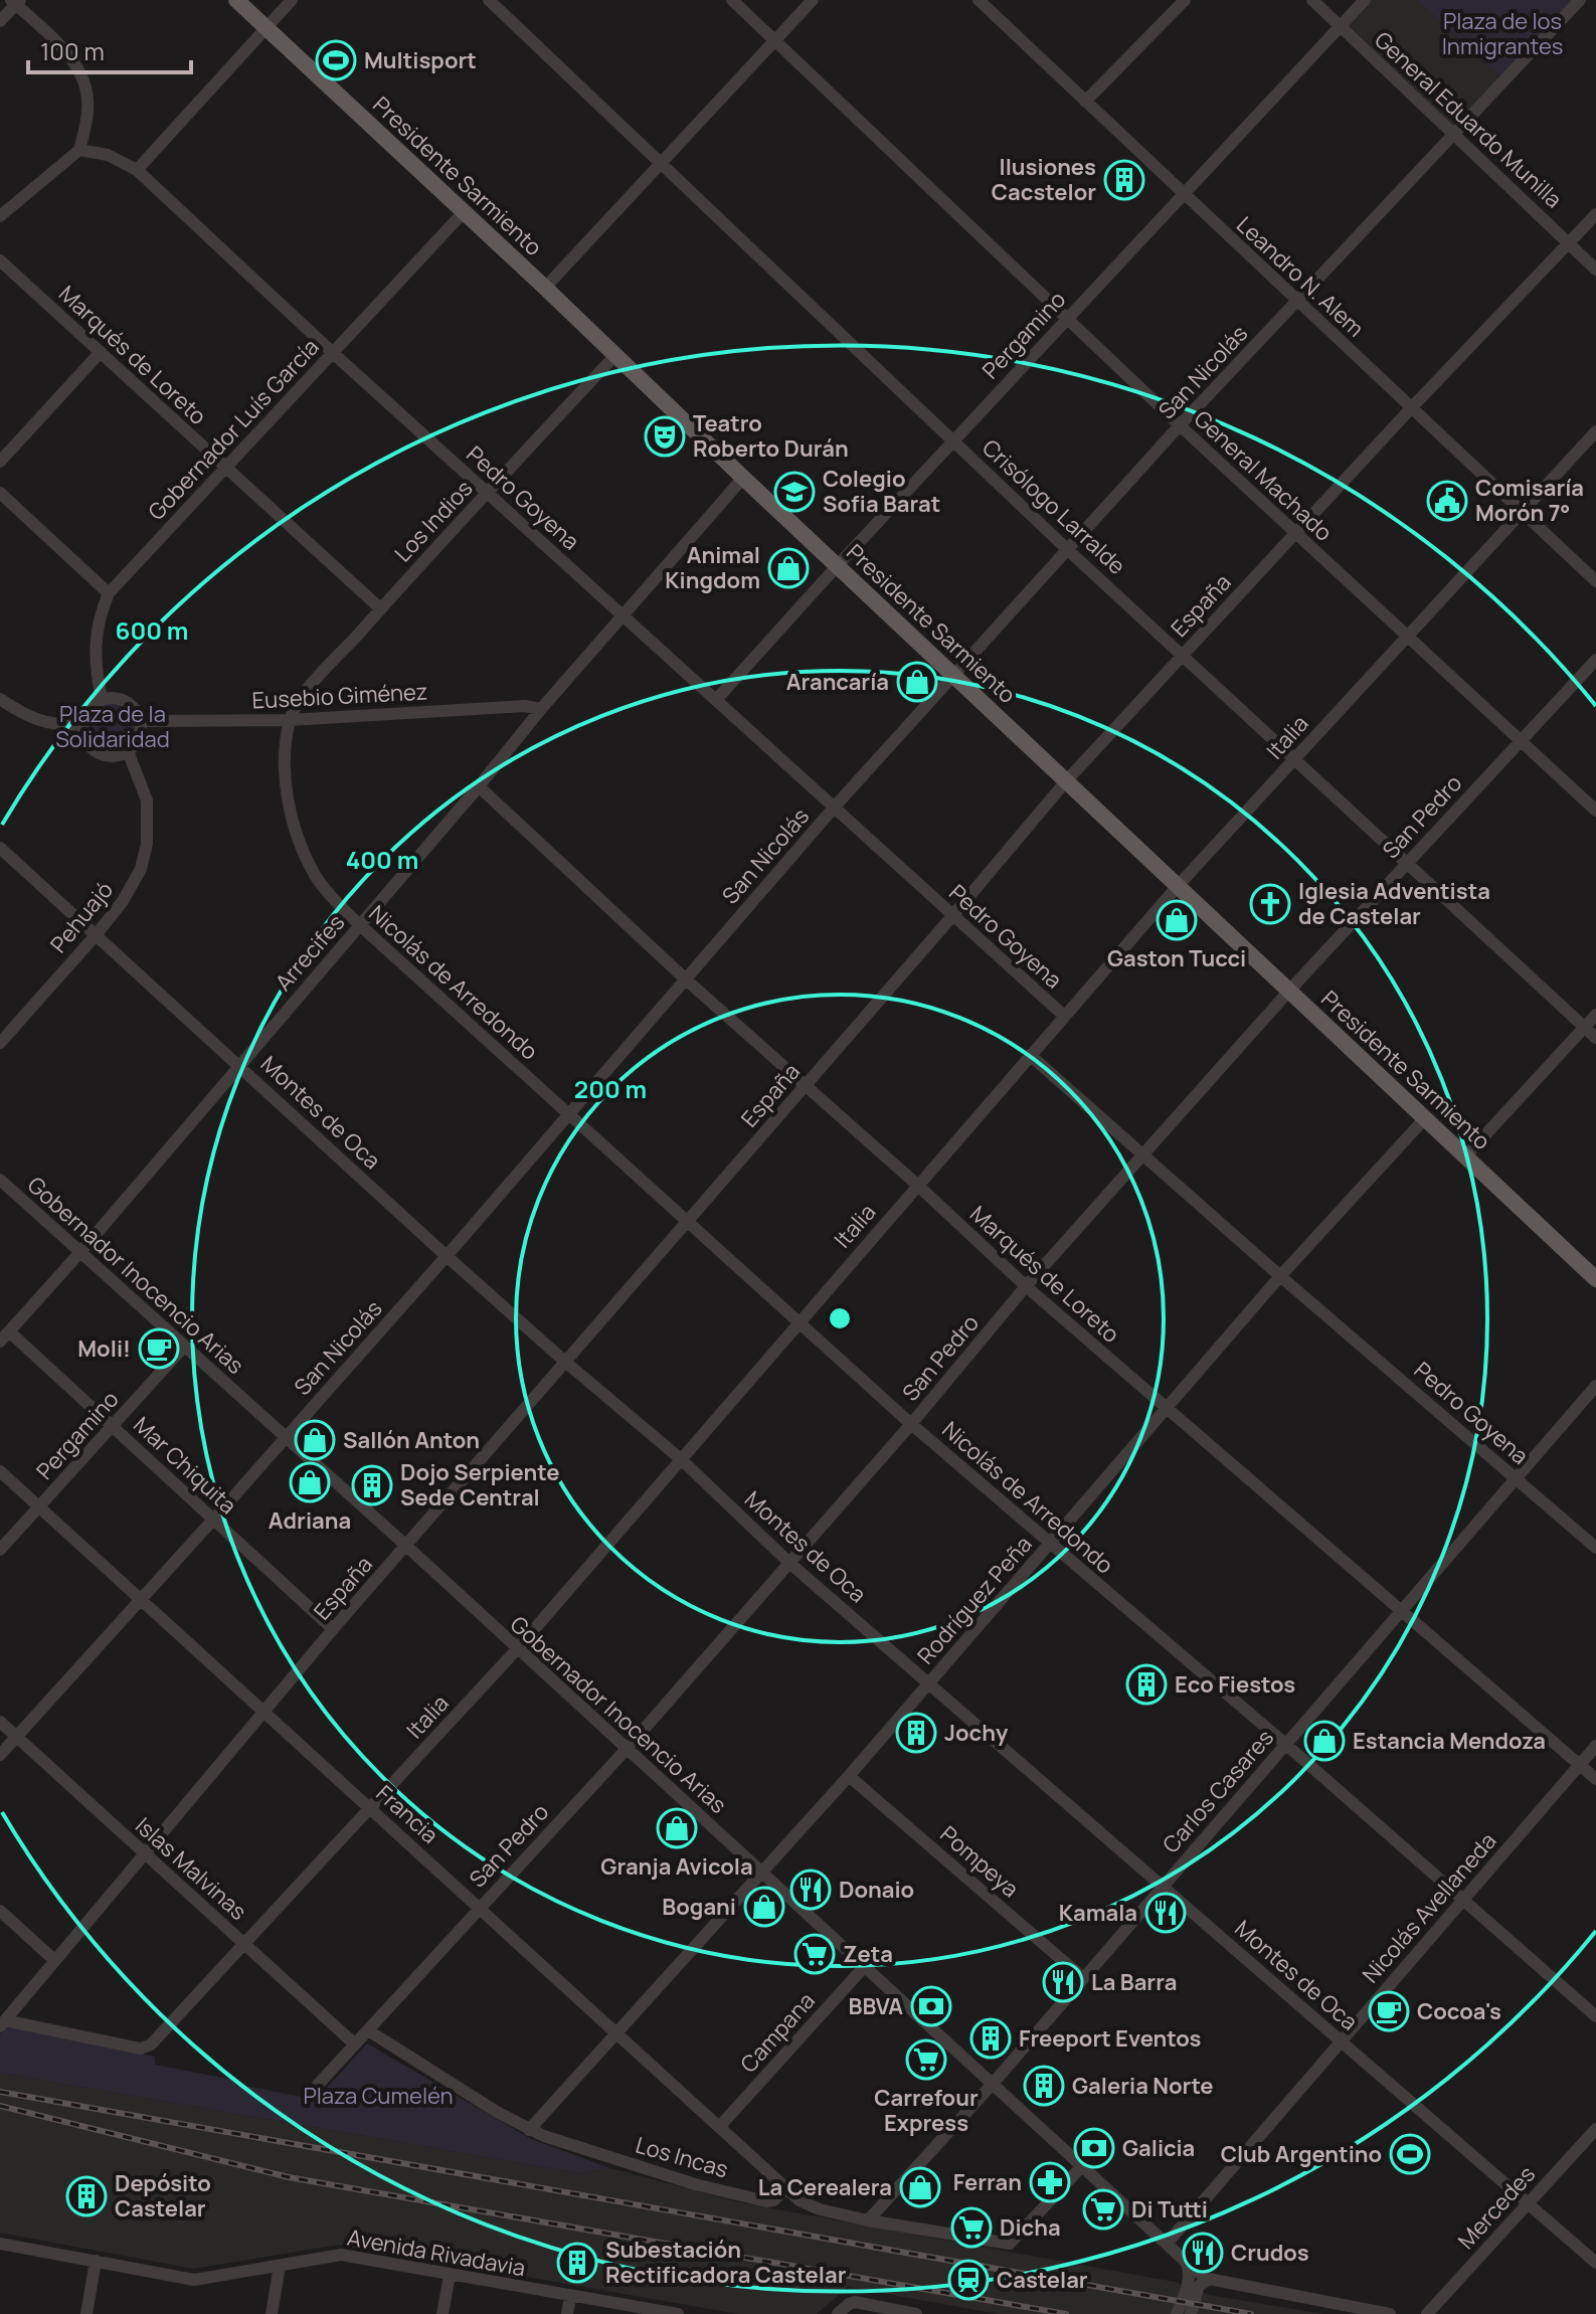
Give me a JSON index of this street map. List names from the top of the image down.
{
  "streets": {
    "main road": ["Presidente Sarmiento"],
    "street": [
      "General Eduardo Munilla",
      "Leandro N. Alem",
      "Pergamino",
      "Marqués de Loreto",
      "San Nicolás",
      "Gobernador Luís García",
      "General Machado",
      "Pedro Goyena",
      "Crisólogo Larralde",
      "Los Indios",
      "España",
      "Eusebio Giménez",
      "Italia",
      "San Pedro",
      "Pehuajó",
      "Arrecifes",
      "Nicolás de Arredondo",
      "Montes de Oca",
      "Gobernador Inocencio Arias",
      "Mar Chiquita",
      "Rodríguez Peña",
      "Carlos Casares",
      "Francia",
      "Pompeya",
      "Islas Malvinas",
      "Nicolás Avellaneda",
      "Campana",
      "Los Incas",
      "Mercedes",
      "Avenida Rivadavia"
    ]
  },
  "crossings": [
    ["General Eduardo Munilla", "Pergamino"],
    ["General Eduardo Munilla", "San Nicolás"],
    ["General Eduardo Munilla", "España"],
    ["Presidente Sarmiento", "Pergamino"],
    ["Presidente Sarmiento", "San Nicolás"],
    ["Presidente Sarmiento", "Gobernador Luís García"],
    ["Presidente Sarmiento", "Los Indios"],
    ["Presidente Sarmiento", "España"],
    ["Presidente Sarmiento", "Italia"],
    ["Presidente Sarmiento", "San Pedro"],
    ["Presidente Sarmiento", "Arrecifes"],
    ["Presidente Sarmiento", "Rodríguez Peña"],
    ["Leandro N. Alem", "Pergamino"],
    ["Leandro N. Alem", "San Nicolás"],
    ["Leandro N. Alem", "España"],
    ["Leandro N. Alem", "Italia"],
    ["Pergamino", "General Machado"],
    ["Pergamino", "Pedro Goyena"],
    ["Pergamino", "Crisólogo Larralde"],
    ["Pergamino", "Gobernador Inocencio Arias"],
    ["Pergamino", "Mar Chiquita"],
    ["Pergamino", "Francia"],
    ["Marqués de Loreto", "San Nicolás"],
    ["Marqués de Loreto", "Gobernador Luís García"],
    ["Marqués de Loreto", "Los Indios"],
    ["Marqués de Loreto", "España"],
    ["Marqués de Loreto", "Italia"],
    ["Marqués de Loreto", "San Pedro"],
    ["Marqués de Loreto", "Arrecifes"],
    ["Marqués de Loreto", "Rodríguez Peña"],
    ["Marqués de Loreto", "Carlos Casares"],
    ["Marqués de Loreto", "Nicolás Avellaneda"],
    ["San Nicolás", "General Machado"],
    ["San Nicolás", "Pedro Goyena"],
    ["San Nicolás", "Crisólogo Larralde"],
    ["San Nicolás", "Nicolás de Arredondo"],
    ["San Nicolás", "Montes de Oca"],
    ["San Nicolás", "Gobernador Inocencio Arias"],
    ["San Nicolás", "Mar Chiquita"],
    ["San Nicolás", "Francia"],
    ["San Nicolás", "Islas Malvinas"],
    ["Gobernador Luís García", "Pedro Goyena"],
    ["Gobernador Luís García", "Eusebio Giménez"],
    ["Gobernador Luís García", "Pehuajó"],
    ["General Machado", "España"],
    ["General Machado", "Italia"],
    ["General Machado", "San Pedro"],
    ["Pedro Goyena", "Los Indios"],
    ["Pedro Goyena", "España"],
    ["Pedro Goyena", "Italia"],
    ["Pedro Goyena", "San Pedro"],
    ["Pedro Goyena", "Arrecifes"],
    ["Pedro Goyena", "Rodríguez Peña"],
    ["Pedro Goyena", "Carlos Casares"],
    ["Crisólogo Larralde", "España"],
    ["Crisólogo Larralde", "Italia"],
    ["Crisólogo Larralde", "San Pedro"],
    ["Los Indios", "Eusebio Giménez"],
    ["Los Indios", "Nicolás de Arredondo"],
    ["España", "Italia"],
    ["España", "Nicolás de Arredondo"],
    ["España", "Montes de Oca"],
    ["España", "Gobernador Inocencio Arias"],
    ["España", "Mar Chiquita"],
    ["España", "Francia"],
    ["España", "Islas Malvinas"],
    ["Eusebio Giménez", "Pehuajó"],
    ["Eusebio Giménez", "Arrecifes"],
    ["Eusebio Giménez", "Nicolás de Arredondo"],
    ["Italia", "Nicolás de Arredondo"],
    ["Italia", "Montes de Oca"],
    ["Italia", "Gobernador Inocencio Arias"],
    ["Italia", "Francia"],
    ["Italia", "Islas Malvinas"],
    ["San Pedro", "Nicolás de Arredondo"],
    ["San Pedro", "Montes de Oca"],
    ["San Pedro", "Gobernador Inocencio Arias"],
    ["San Pedro", "Francia"],
    ["San Pedro", "Islas Malvinas"],
    ["San Pedro", "Los Incas"],
    ["Pehuajó", "Montes de Oca"],
    ["Arrecifes", "Nicolás de Arredondo"],
    ["Arrecifes", "Montes de Oca"],
    ["Arrecifes", "Gobernador Inocencio Arias"],
    ["Arrecifes", "Mar Chiquita"],
    ["Nicolás de Arredondo", "Rodríguez Peña"],
    ["Nicolás de Arredondo", "Carlos Casares"],
    ["Nicolás de Arredondo", "Nicolás Avellaneda"],
    ["Montes de Oca", "Rodríguez Peña"],
    ["Montes de Oca", "Carlos Casares"],
    ["Montes de Oca", "Nicolás Avellaneda"],
    ["Montes de Oca", "Mercedes"],
    ["Gobernador Inocencio Arias", "Rodríguez Peña"],
    ["Gobernador Inocencio Arias", "Carlos Casares"],
    ["Gobernador Inocencio Arias", "Nicolás Avellaneda"],
    ["Gobernador Inocencio Arias", "Campana"],
    ["Rodríguez Peña", "Francia"],
    ["Rodríguez Peña", "Pompeya"],
    ["Rodríguez Peña", "Los Incas"],
    ["Carlos Casares", "Pompeya"],
    ["Francia", "Campana"],
    ["Francia", "Los Incas"]
  ],
  "parks": ["Plaza de los Inmigrantes", "Plaza de la Solidaridad", "Plaza Cumelén"],
  "places": {
    "sports": ["Multisport", "Club Argentino"],
    "building": [
      "Ilusiones Cacstelor",
      "Dojo Serpiente Sede Central",
      "Eco Fiestos",
      "Jochy",
      "Freeport Eventos",
      "Galeria Norte",
      "Depósito Castelar",
      "Subestación Rectificadora Castelar"
    ],
    "theatre": ["Teatro Roberto Durán"],
    "school or university": ["Colegio Sofia Barat"],
    "public building": ["Comisaría Morón 7°"],
    "shop": [
      "Animal Kingdom",
      "Arancaría",
      "Gaston Tucci",
      "Sallón Anton",
      "Adriana",
      "Estancia Mendoza",
      "Granja Avicola",
      "Bogani",
      "La Cerealera"
    ],
    "church": ["Iglesia Adventista de Castelar"],
    "cafe": ["Moli!", "Cocoa's"],
    "restaurant": [
      "Donaio",
      "Kamala",
      "La Barra",
      "Crudos"
    ],
    "supermarket": [
      "Zeta",
      "Carrefour Express",
      "Di Tutti",
      "Dicha"
    ],
    "bank": ["BBVA", "Galicia"],
    "pharmacy": ["Ferran"],
    "station": ["Castelar"]
  },
  "scale_bar": "100 m",
  "rings": ["600 m", "400 m", "200 m"]
}
